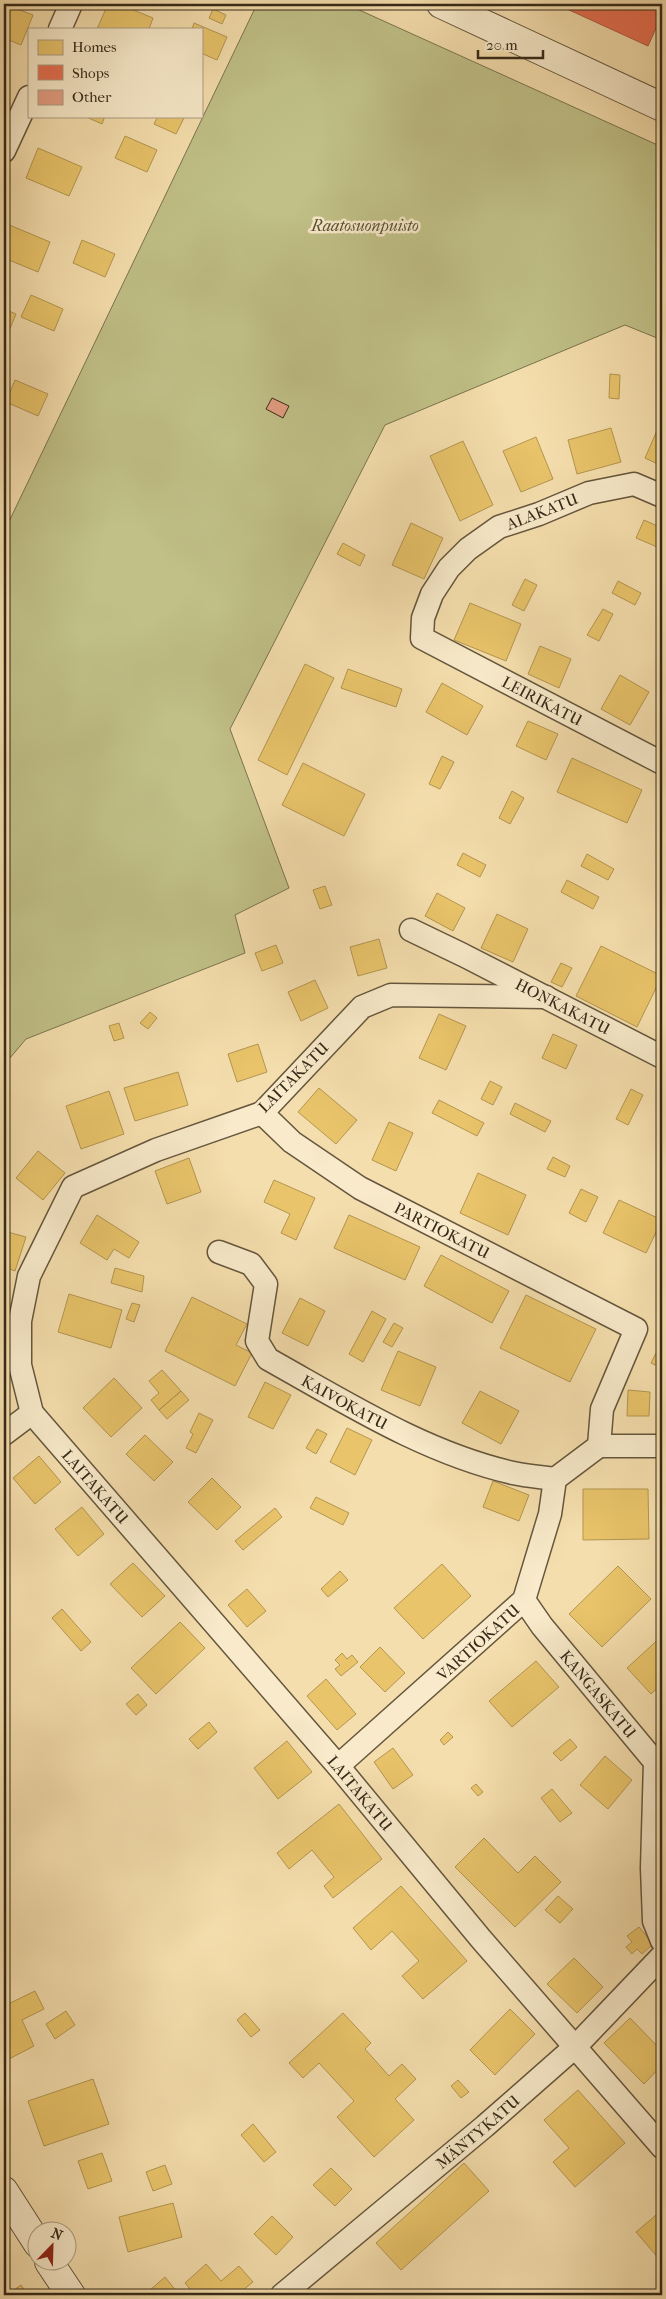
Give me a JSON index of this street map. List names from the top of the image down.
{
  "streets": {
    "street": [
      "ALAKATU",
      "LEIRIKATU",
      "HONKAKATU",
      "LAITAKATU",
      "PARTIOKATU",
      "KAIVOKATU",
      "VARTIOKATU",
      "KANGASKATU",
      "MÄNTYKATU"
    ]
  },
  "crossings": [
    ["ALAKATU", "LEIRIKATU"],
    ["HONKAKATU", "LAITAKATU"],
    ["LAITAKATU", "PARTIOKATU"],
    ["LAITAKATU", "VARTIOKATU"],
    ["LAITAKATU", "MÄNTYKATU"],
    ["KAIVOKATU", "VARTIOKATU"],
    ["VARTIOKATU", "KANGASKATU"]
  ],
  "parks": ["Raatosuonpuisto"],
  "legend": ["Homes", "Shops", "Other"],
  "scale_bar": "20 m",
  "north": "top right"
}
